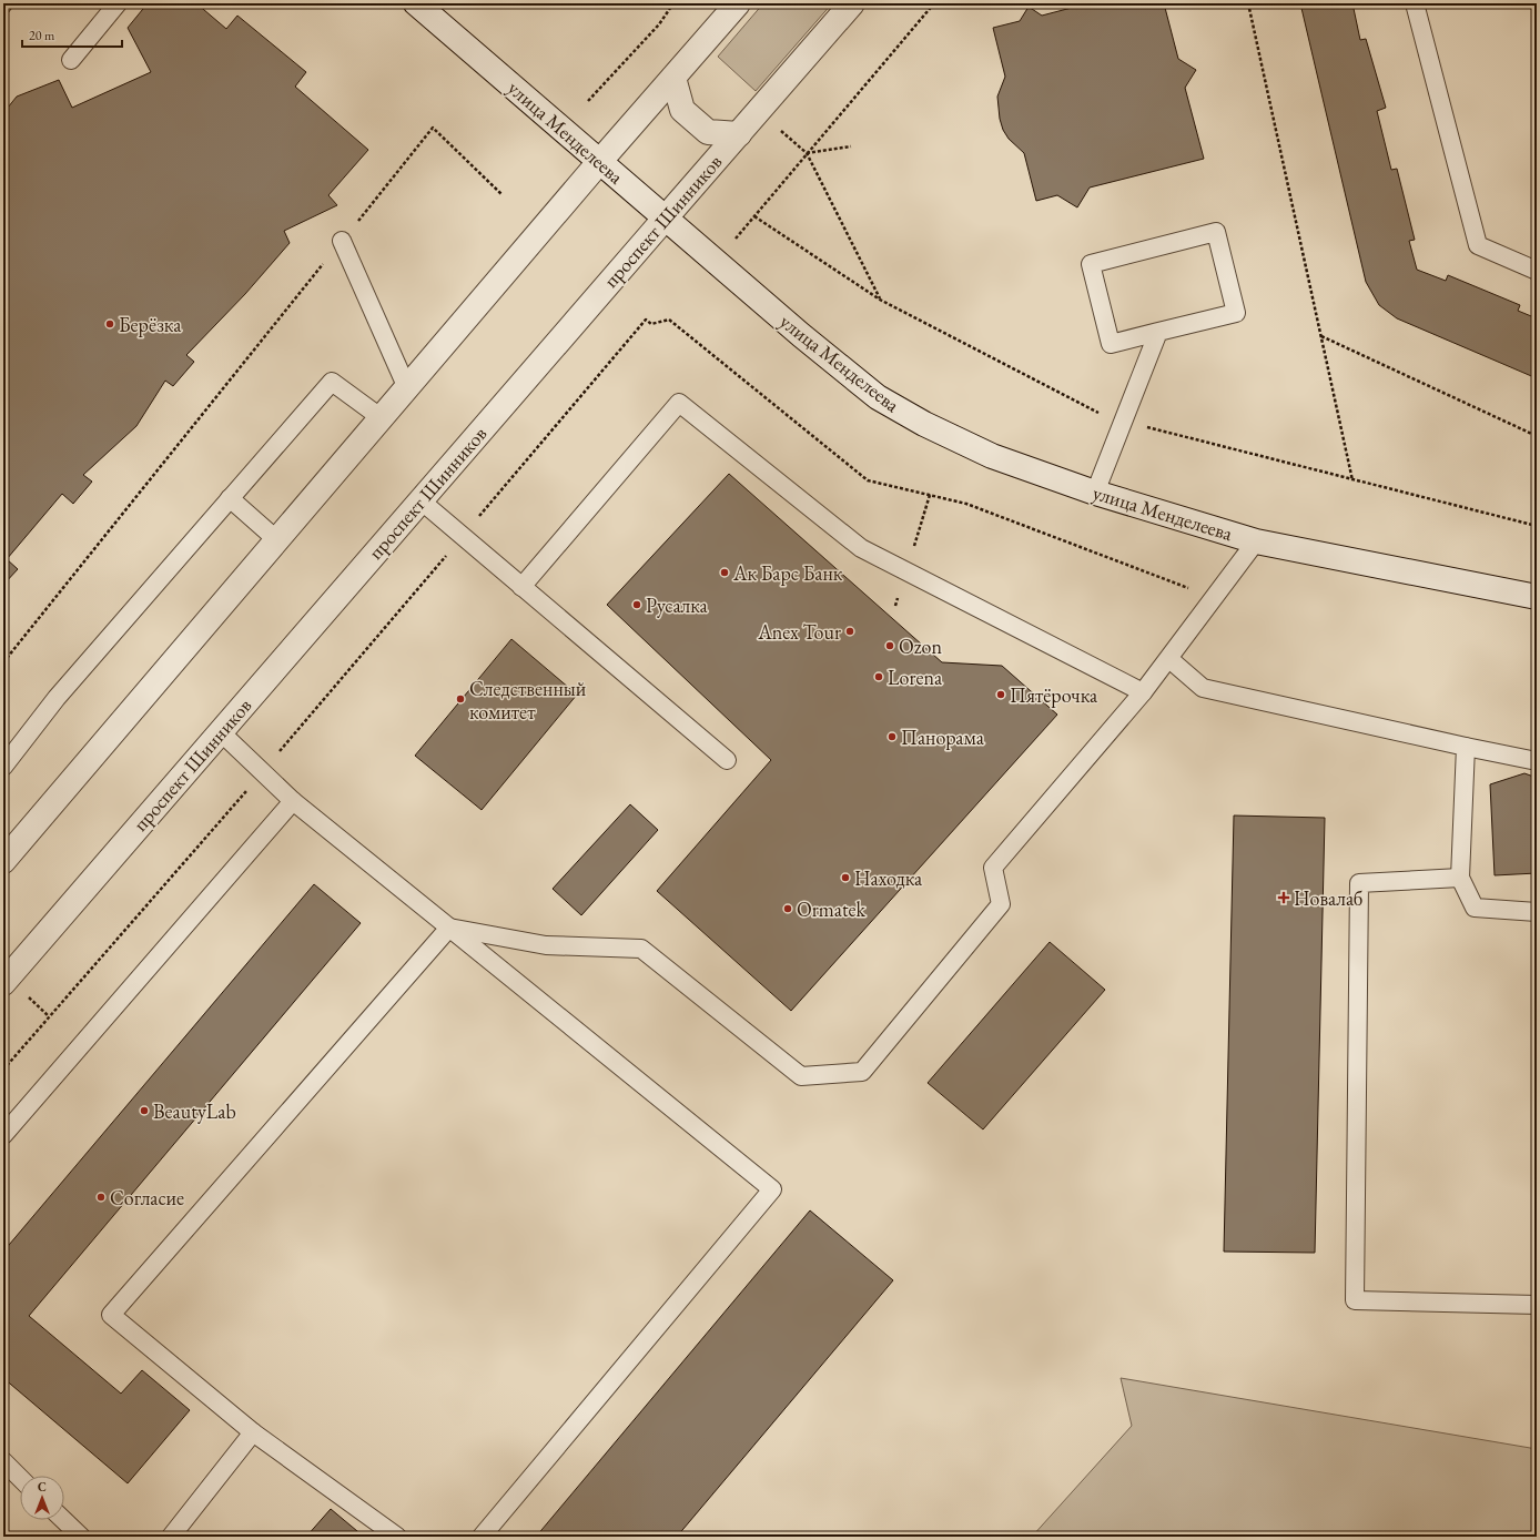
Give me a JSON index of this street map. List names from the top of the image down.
{
  "streets": {
    "street": ["улица Менделеева", "проспект Шинников"]
  },
  "crossings": [
    ["улица Менделеева", "проспект Шинников"]
  ],
  "places": {
    "other": [
      "Берёзка",
      "Ак Барс Банк",
      "Русалка",
      "Anex Tour",
      "Ozon",
      "Lorena",
      "Пятёрочка",
      "Следственный комитет",
      "Панорама",
      "Находка",
      "Ormatek",
      "BeautyLab",
      "Согласие"
    ],
    "health": ["Новалаб"]
  },
  "scale_bar": "20 m",
  "north": "top"
}
